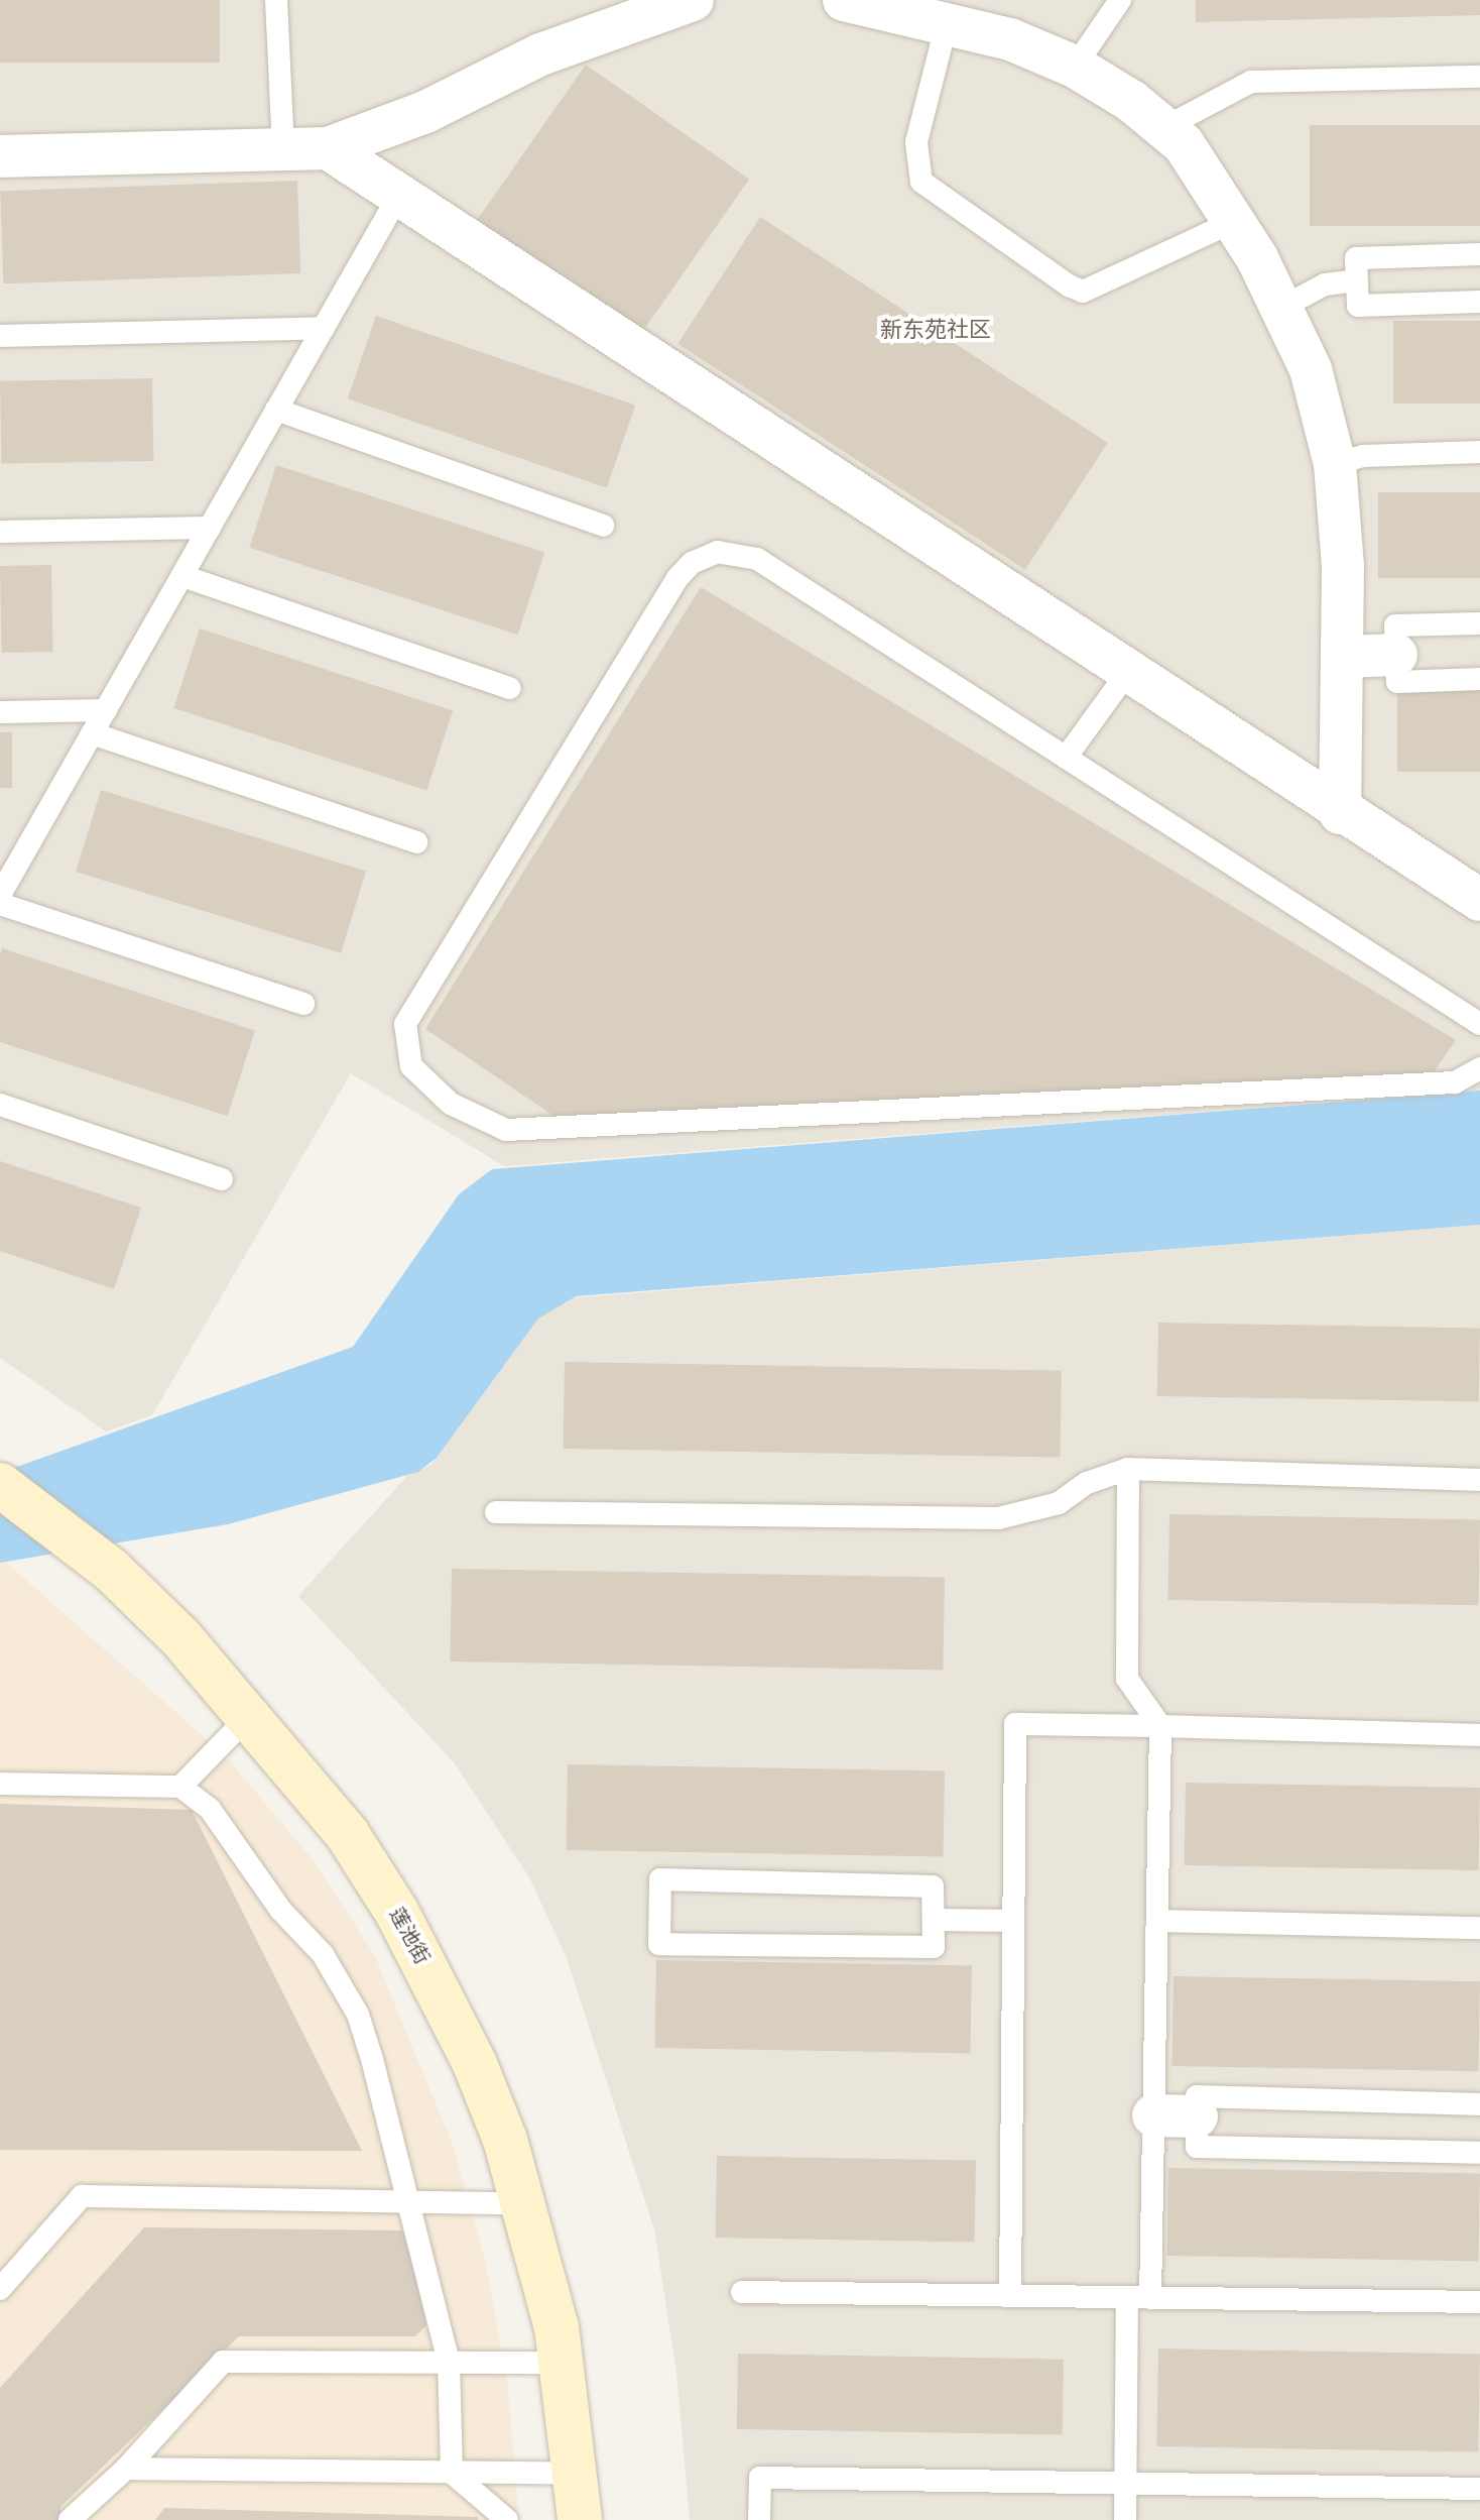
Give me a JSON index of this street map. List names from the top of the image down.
{
  "streets": {
    "main road": ["莲池街"]
  },
  "districts": ["新东苑社区"]
}
